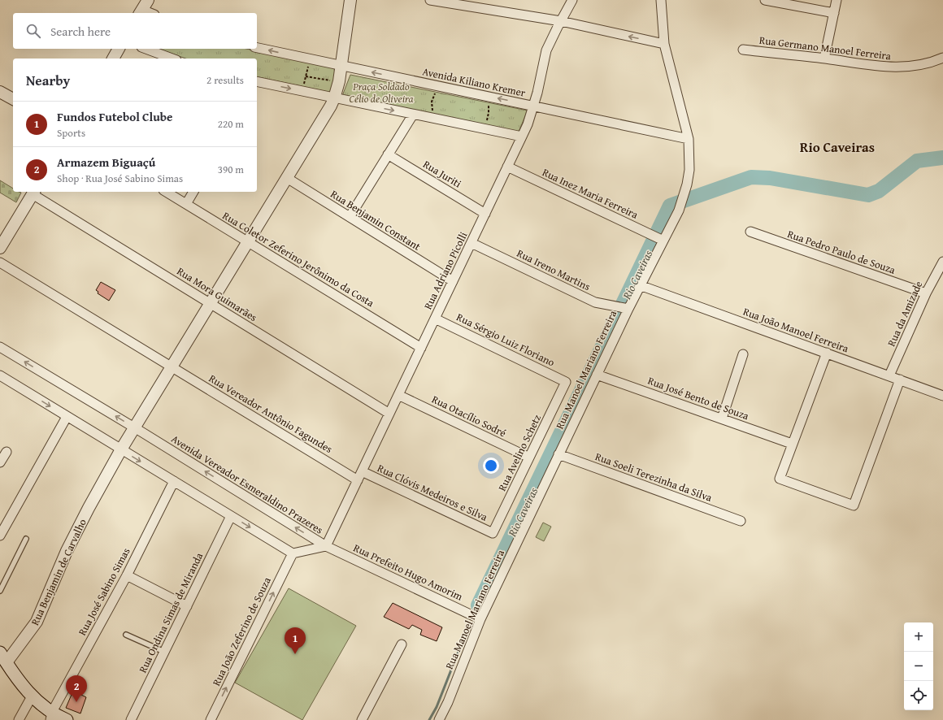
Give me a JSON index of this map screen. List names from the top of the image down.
{
  "streets": {
    "street": [
      "Rua Germano Manoel Ferreira",
      "Avenida Kiliano Kremer",
      "Rua Juriti",
      "Rua Inez Maria Ferreira",
      "Rua Benjamin Constant",
      "Rua Pedro Paulo de Souza",
      "Rua Coletor Zeferino Jerônimo da Costa",
      "Rua Ireno Martins",
      "Rua Adriano Picolli",
      "Rua Mora Guimarães",
      "Rua da Amizade",
      "Rua João Manoel Ferreira",
      "Rua Sérgio Luiz Floriano",
      "Rua Manoel Mariano Ferreira",
      "Rua José Bento de Souza",
      "Rua Vereador Antônio Fagundes",
      "Rua Otacílio Sodré",
      "Rua Avelino Schetz",
      "Rua Soeli Terezinha da Silva",
      "Avenida Vereador Esmeraldino Prazeres",
      "Rua Clóvis Medeiros e Silva",
      "Rua Benjamin de Carvalho",
      "Rua Prefeito Hugo Amorim",
      "Rua José Sabino Simas",
      "Rua Ondina Simas de Miranda",
      "Rua João Zeferino de Souza"
    ]
  },
  "crossings": [
    ["Avenida Kiliano Kremer", "Rua Adriano Picolli"],
    ["Avenida Kiliano Kremer", "Rua Manoel Mariano Ferreira"],
    ["Avenida Kiliano Kremer", "Rua Benjamin de Carvalho"],
    ["Rua Juriti", "Rua Adriano Picolli"],
    ["Rua Inez Maria Ferreira", "Rua Adriano Picolli"],
    ["Rua Inez Maria Ferreira", "Rua Manoel Mariano Ferreira"],
    ["Rua Benjamin Constant", "Rua Adriano Picolli"],
    ["Rua Benjamin Constant", "Rua Benjamin de Carvalho"],
    ["Rua Pedro Paulo de Souza", "Rua da Amizade"],
    ["Rua Coletor Zeferino Jerônimo da Costa", "Rua Adriano Picolli"],
    ["Rua Coletor Zeferino Jerônimo da Costa", "Rua Benjamin de Carvalho"],
    ["Rua Ireno Martins", "Rua Adriano Picolli"],
    ["Rua Ireno Martins", "Rua Manoel Mariano Ferreira"],
    ["Rua Adriano Picolli", "Rua Mora Guimarães"],
    ["Rua Adriano Picolli", "Rua Sérgio Luiz Floriano"],
    ["Rua Adriano Picolli", "Rua Vereador Antônio Fagundes"],
    ["Rua Adriano Picolli", "Rua Otacílio Sodré"],
    ["Rua Adriano Picolli", "Avenida Vereador Esmeraldino Prazeres"],
    ["Rua Adriano Picolli", "Rua Clóvis Medeiros e Silva"],
    ["Rua Adriano Picolli", "Rua Prefeito Hugo Amorim"],
    ["Rua Mora Guimarães", "Rua Benjamin de Carvalho"],
    ["Rua da Amizade", "Rua João Manoel Ferreira"],
    ["Rua João Manoel Ferreira", "Rua Manoel Mariano Ferreira"],
    ["Rua Sérgio Luiz Floriano", "Rua Avelino Schetz"],
    ["Rua Manoel Mariano Ferreira", "Rua José Bento de Souza"],
    ["Rua Manoel Mariano Ferreira", "Rua Soeli Terezinha da Silva"],
    ["Rua Manoel Mariano Ferreira", "Rua Prefeito Hugo Amorim"],
    ["Rua Vereador Antônio Fagundes", "Rua Benjamin de Carvalho"],
    ["Rua Otacílio Sodré", "Rua Avelino Schetz"],
    ["Rua Avelino Schetz", "Rua Clóvis Medeiros e Silva"],
    ["Avenida Vereador Esmeraldino Prazeres", "Rua Benjamin de Carvalho"],
    ["Avenida Vereador Esmeraldino Prazeres", "Rua Prefeito Hugo Amorim"],
    ["Avenida Vereador Esmeraldino Prazeres", "Rua João Zeferino de Souza"]
  ],
  "one_way": ["Rua João Zeferino de Souza"],
  "districts": ["Rio Caveiras"],
  "water": ["Rio Caveiras"],
  "parks": ["Praça Soldado Célio de Oliveira"],
  "page": {
    "search": "Search here",
    "heading": ["Nearby", "2 results"],
    "list": [
      {
        "mark": "1",
        "name": "Fundos Futebol Clube",
        "note": "Sports",
        "value": "220 m"
      },
      {
        "mark": "2",
        "name": "Armazem Biguaçú",
        "note": "Shop · Rua José Sabino Simas",
        "value": "390 m"
      }
    ],
    "map_buttons": ["+", "−"],
    "pins": ["1", "2"]
  }
}
